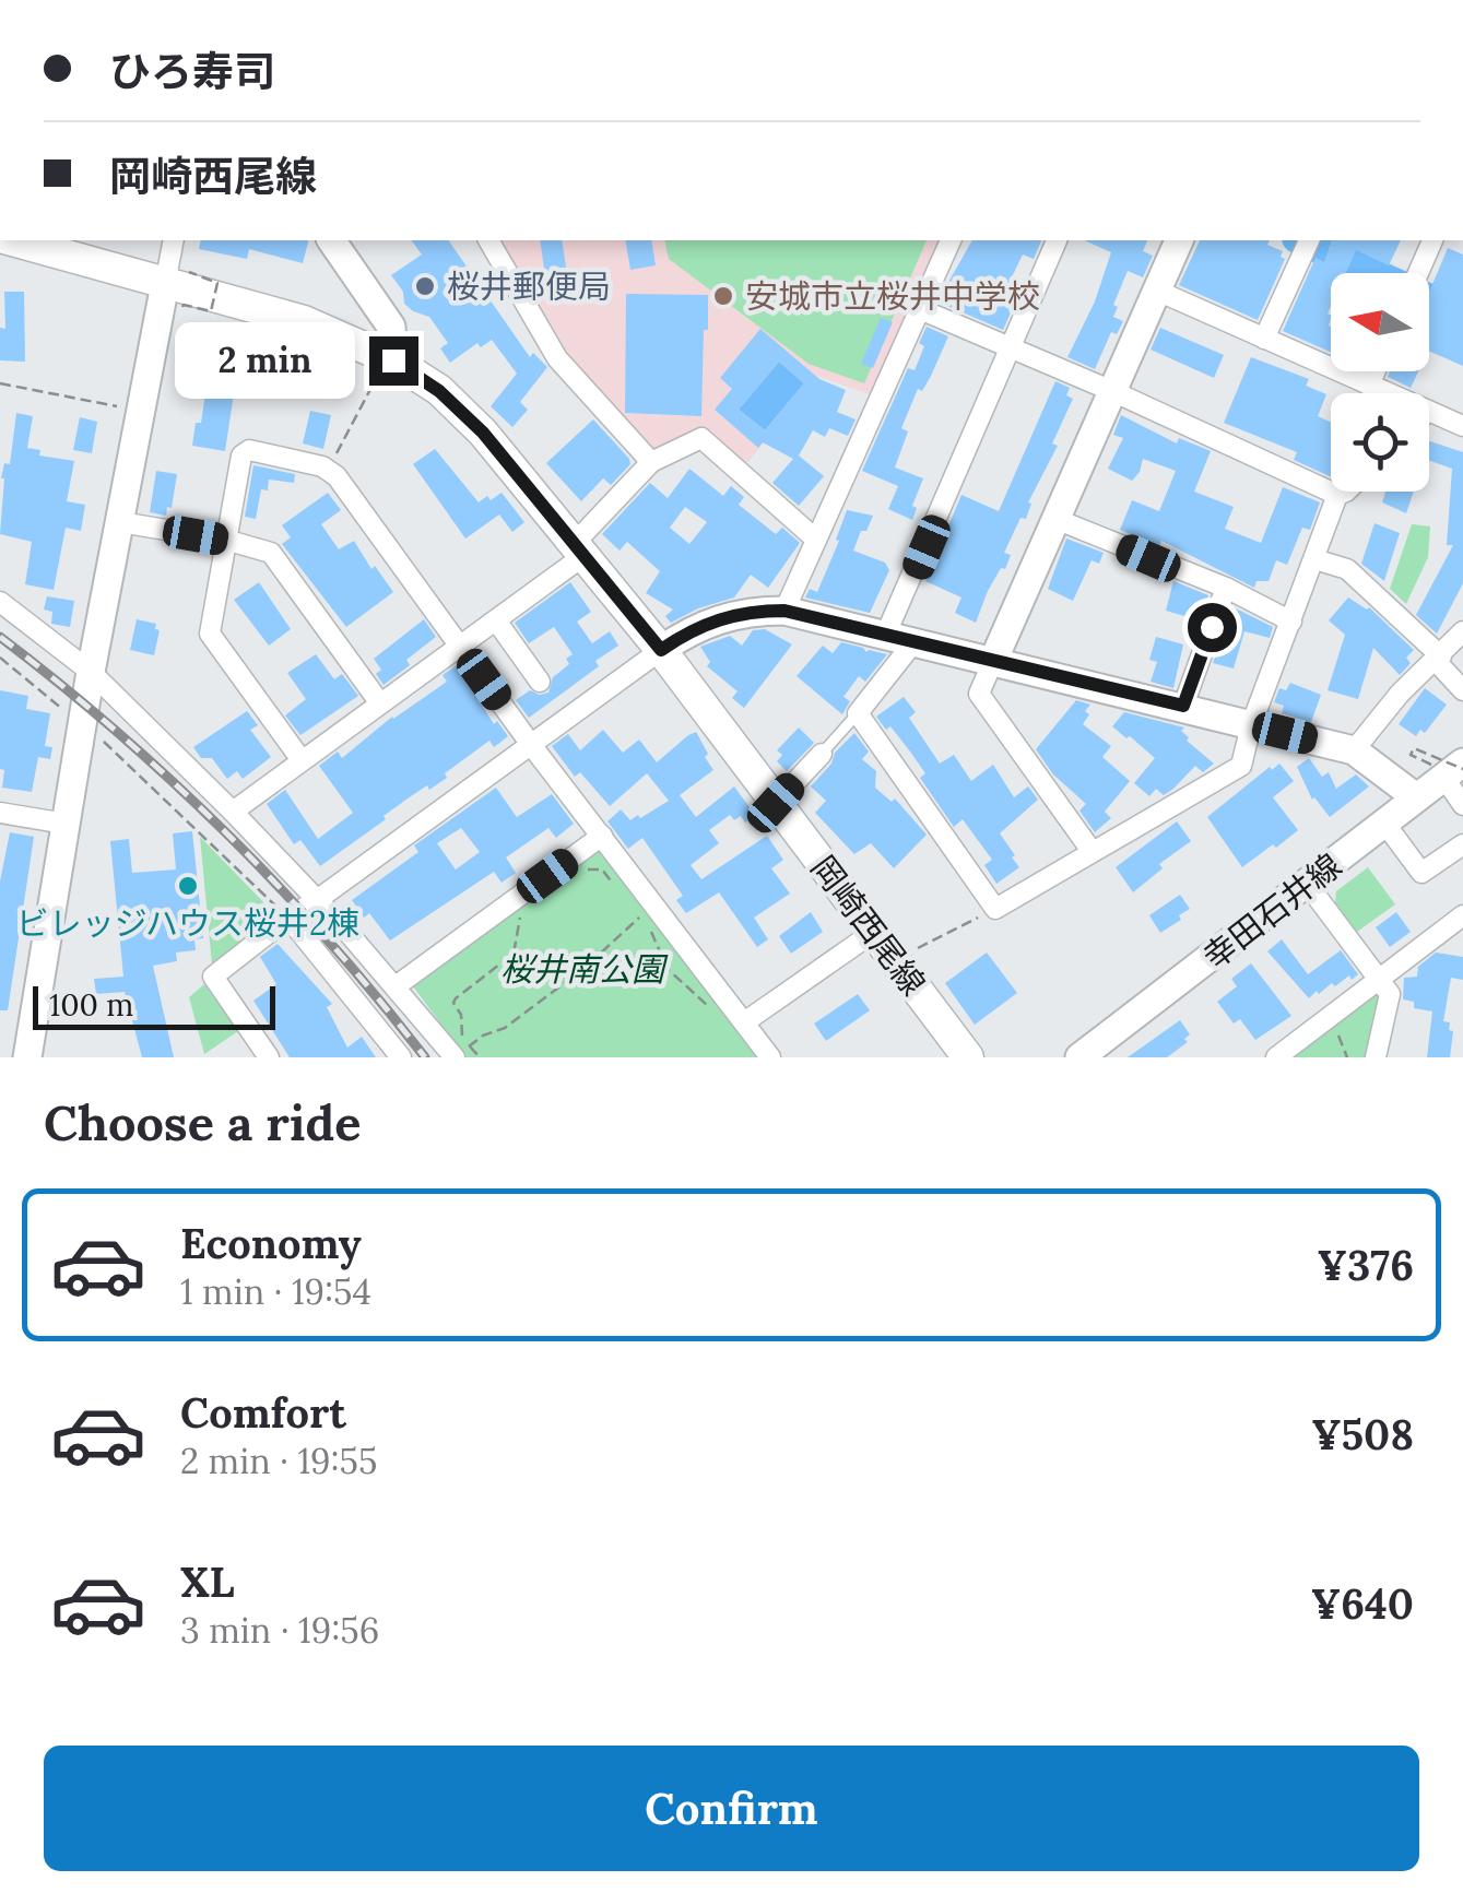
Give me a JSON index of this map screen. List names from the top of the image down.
{
  "streets": {
    "main road": ["岡崎西尾線"],
    "street": ["幸田石井線"]
  },
  "parks": ["桜井南公園"],
  "places": ["桜井郵便局", "安城市立桜井中学校", "ビレッジハウス桜井2棟"],
  "scale_bar": "100 m",
  "north": "left",
  "page": {
    "banner": ["ひろ寿司", "岡崎西尾線"],
    "bubble": "2 min",
    "scale": "100 m",
    "heading": "Choose a ride",
    "list": [
      {
        "name": "Economy",
        "note": "1 min · 19:54",
        "value": "¥376"
      },
      {
        "name": "Comfort",
        "note": "2 min · 19:55",
        "value": "¥508"
      },
      {
        "name": "XL",
        "note": "3 min · 19:56",
        "value": "¥640"
      }
    ],
    "buttons": "Confirm"
  }
}
